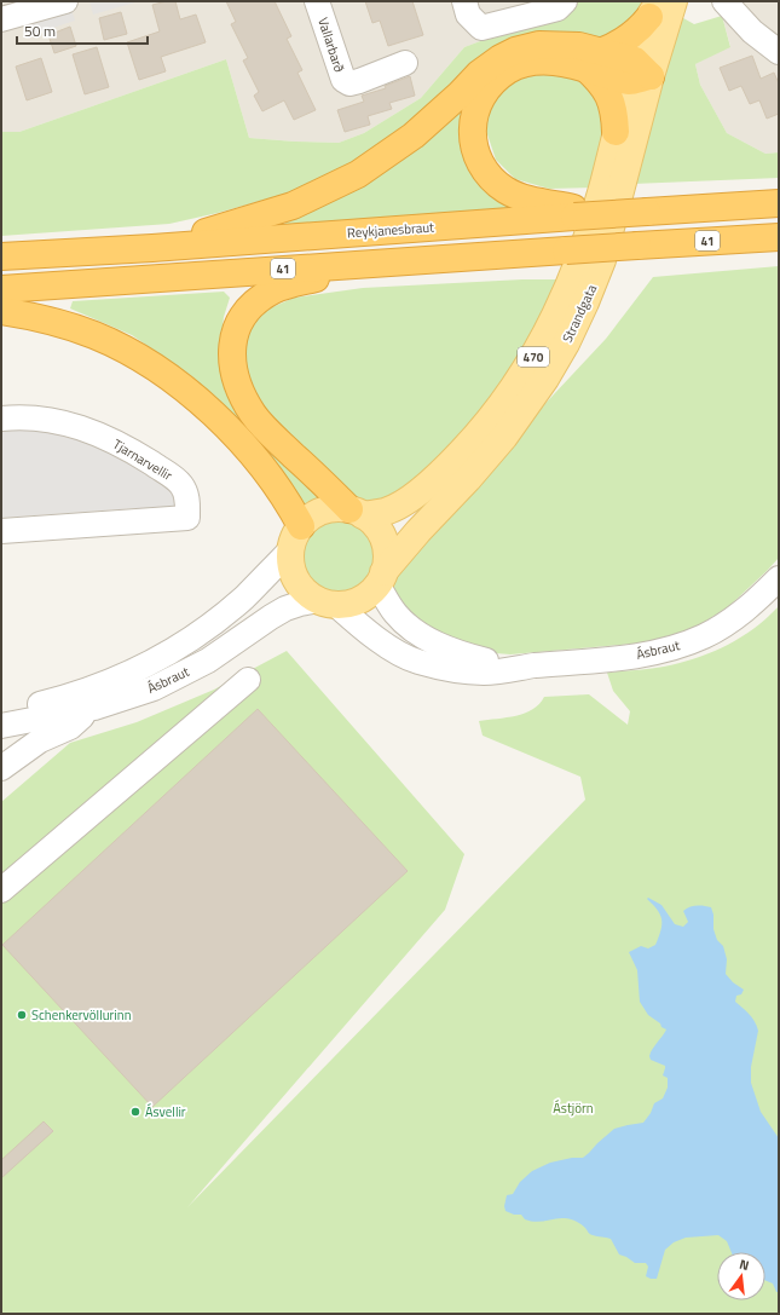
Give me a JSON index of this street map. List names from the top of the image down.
{
  "streets": {
    "highway": ["Reykjanesbraut", "41"],
    "main road": ["Strandgata", "470"],
    "street": ["Vallarbarð", "Tjarnarvellir", "Ásbraut"]
  },
  "crossings": [
    ["Strandgata", "470"],
    ["Strandgata", "Ásbraut"],
    ["470", "Ásbraut"]
  ],
  "parks": ["Ástjörn"],
  "places": ["Schenkervöllurinn", "Ásvellir"],
  "scale_bar": "50 m",
  "north": "top"
}
